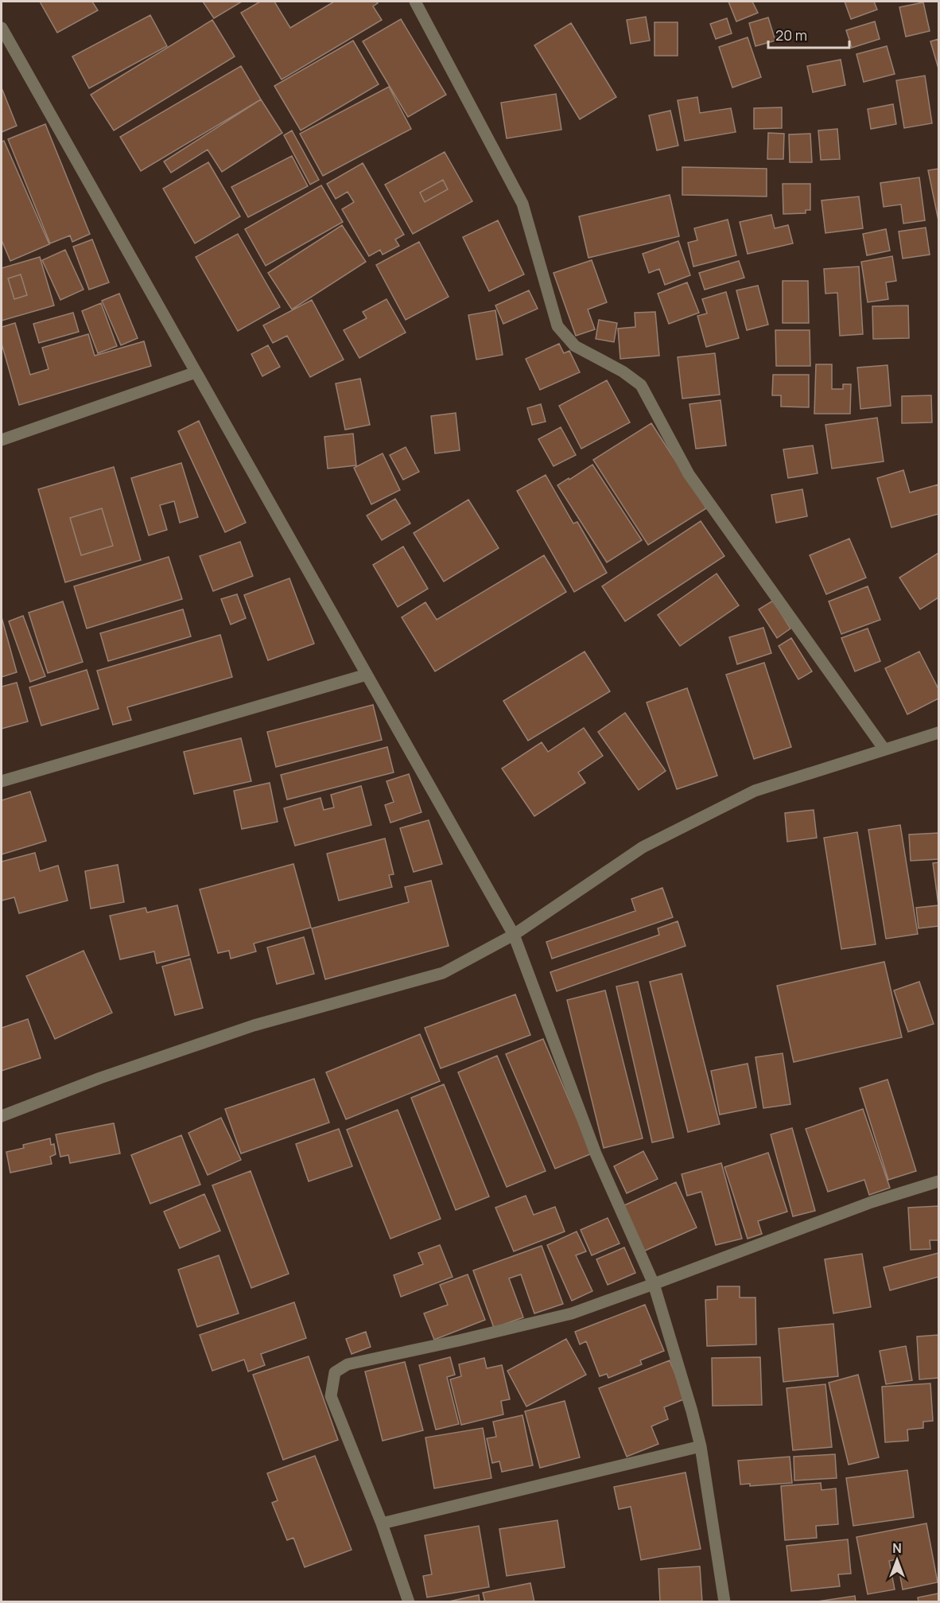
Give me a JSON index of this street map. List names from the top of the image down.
{
  "scale_bar": "20 m",
  "north": "top"
}
